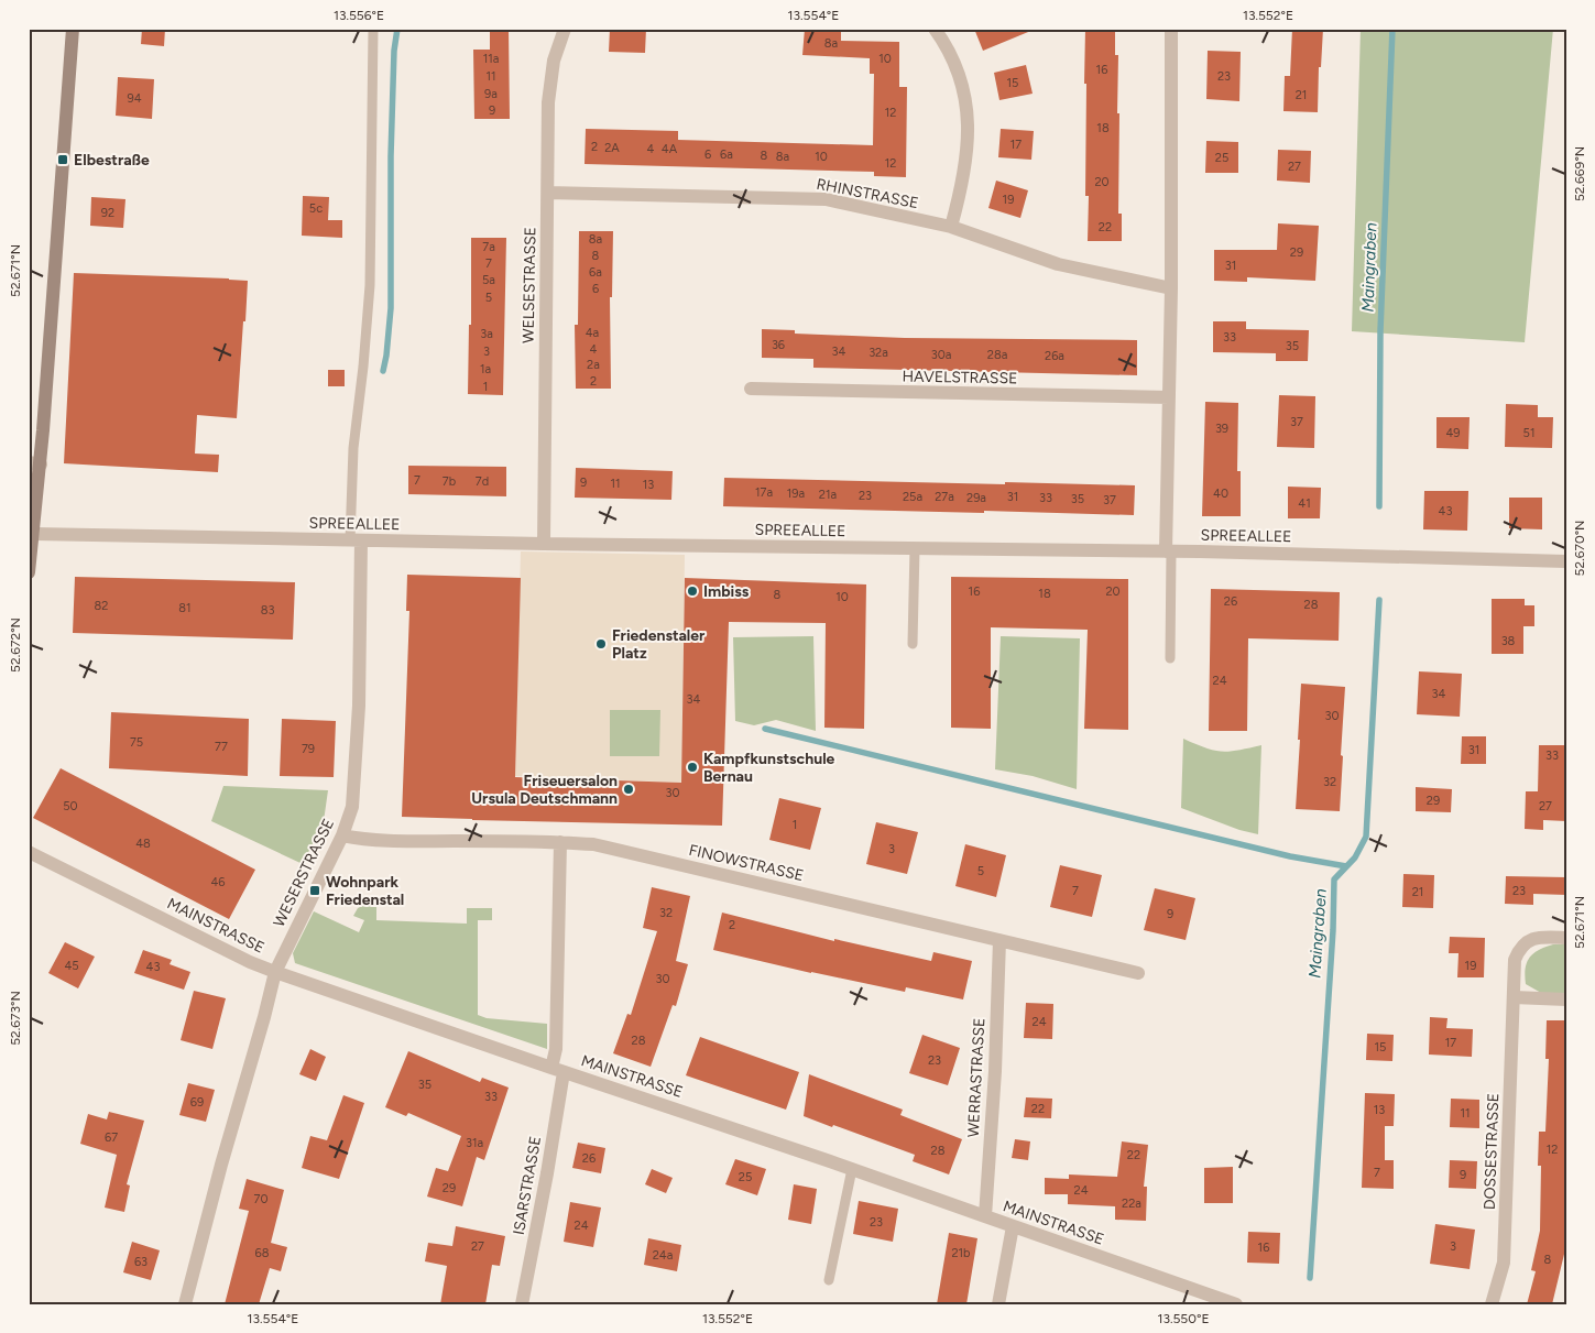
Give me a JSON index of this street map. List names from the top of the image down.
{
  "streets": {
    "street": [
      "RHINSTRASSE",
      "WELSESTRASSE",
      "HAVELSTRASSE",
      "SPREEALLEE",
      "FINOWSTRASSE",
      "WESERSTRASSE",
      "MAINSTRASSE",
      "WERRASTRASSE",
      "DOSSESTRASSE",
      "ISARSTRASSE"
    ]
  },
  "crossings": [
    ["RHINSTRASSE", "WELSESTRASSE"],
    ["WELSESTRASSE", "SPREEALLEE"],
    ["SPREEALLEE", "WESERSTRASSE"],
    ["FINOWSTRASSE", "WESERSTRASSE"],
    ["FINOWSTRASSE", "WERRASTRASSE"],
    ["FINOWSTRASSE", "ISARSTRASSE"],
    ["WESERSTRASSE", "MAINSTRASSE"],
    ["MAINSTRASSE", "WERRASTRASSE"],
    ["MAINSTRASSE", "ISARSTRASSE"]
  ],
  "water": ["Maingraben"],
  "places": {
    "transit": ["Elbestraße", "Wohnpark Friedenstal"],
    "other": [
      "Imbiss",
      "Friedenstaler Platz",
      "Kampfkunstschule Bernau",
      "Friseuersalon Ursula Deutschmann"
    ]
  },
  "house_numbers": [
    "8a",
    "11a",
    "10",
    "16",
    "11",
    "23",
    "15",
    "9a",
    "21",
    "94",
    "9",
    "12",
    "18",
    "17",
    "2",
    "2A",
    "4",
    "4A",
    "6",
    "6a",
    "8",
    "8a",
    "10",
    "25",
    "12",
    "27",
    "20",
    "19",
    "5c",
    "92",
    "22",
    "8a",
    "7a",
    "29",
    "8",
    "7",
    "31",
    "6a",
    "5a",
    "6",
    "5",
    "4a",
    "3a",
    "33",
    "36",
    "35",
    "4",
    "3",
    "34",
    "32a",
    "30a",
    "28a",
    "26a",
    "2a",
    "1a",
    "2",
    "1",
    "37",
    "39",
    "49",
    "51",
    "7",
    "7b",
    "7d",
    "9",
    "11",
    "13",
    "17a",
    "19a",
    "40",
    "21a",
    "23",
    "25a",
    "27a",
    "31",
    "29a",
    "33",
    "35",
    "37",
    "41",
    "43",
    "16",
    "20",
    "18",
    "8",
    "10",
    "26",
    "28",
    "82",
    "81",
    "83",
    "38",
    "24",
    "34",
    "34",
    "30",
    "75",
    "77",
    "79",
    "31",
    "33",
    "32",
    "30",
    "29",
    "50",
    "27",
    "1",
    "48",
    "3",
    "5",
    "46",
    "7",
    "23",
    "21",
    "32",
    "9",
    "2",
    "45",
    "19",
    "43",
    "30",
    "24",
    "28",
    "17",
    "15",
    "23",
    "35",
    "33",
    "69",
    "22",
    "13",
    "11",
    "67",
    "31a",
    "12",
    "28",
    "22",
    "26",
    "7",
    "9",
    "25",
    "29",
    "24",
    "70",
    "22a",
    "23",
    "24",
    "27",
    "3",
    "16",
    "68",
    "21b",
    "24a",
    "8",
    "63"
  ],
  "coordinates": [
    "13.556°E",
    "13.554°E",
    "13.552°E",
    "52.669°N",
    "52.671°N",
    "52.670°N",
    "52.672°N",
    "52.673°N",
    "13.550°E"
  ]
}
